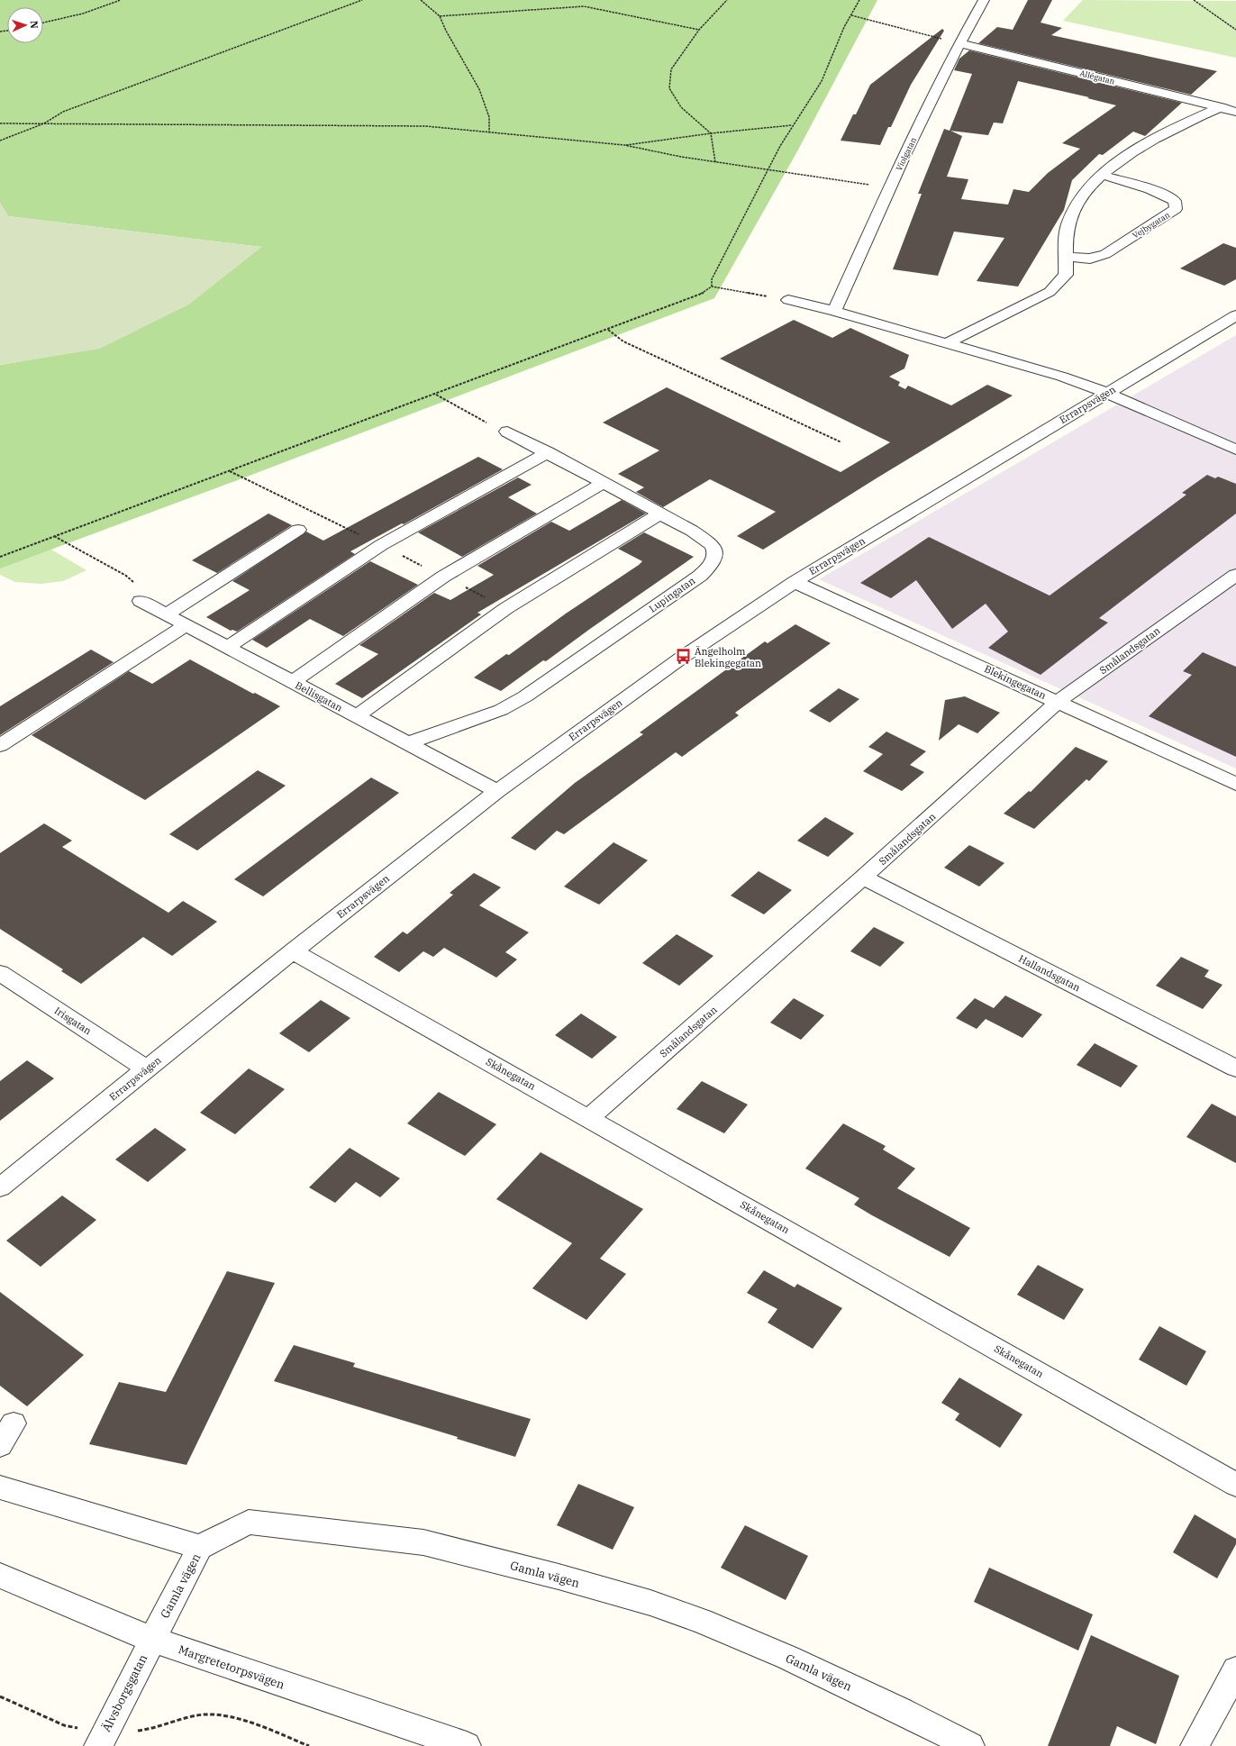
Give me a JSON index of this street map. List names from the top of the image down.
{
  "streets": {
    "street": [
      "Allégatan",
      "Violgatan",
      "Vejbygatan",
      "Errarpsvägen",
      "Lupingatan",
      "Smålandsgatan",
      "Blekingegatan",
      "Bellisgatan",
      "Hallandsgatan",
      "Irisgatan",
      "Skånegatan",
      "Gamla vägen",
      "Margretetorpsvägen",
      "Älvsborgsgatan"
    ]
  },
  "crossings": [
    ["Allégatan", "Violgatan"],
    ["Errarpsvägen", "Blekingegatan"],
    ["Errarpsvägen", "Bellisgatan"],
    ["Errarpsvägen", "Irisgatan"],
    ["Errarpsvägen", "Skånegatan"],
    ["Lupingatan", "Bellisgatan"],
    ["Smålandsgatan", "Blekingegatan"],
    ["Smålandsgatan", "Hallandsgatan"],
    ["Smålandsgatan", "Skånegatan"],
    ["Gamla vägen", "Margretetorpsvägen"],
    ["Gamla vägen", "Älvsborgsgatan"],
    ["Margretetorpsvägen", "Älvsborgsgatan"]
  ],
  "places": {
    "bus stop": ["Ängelholm Blekingegatan"]
  },
  "north": "right"
}
